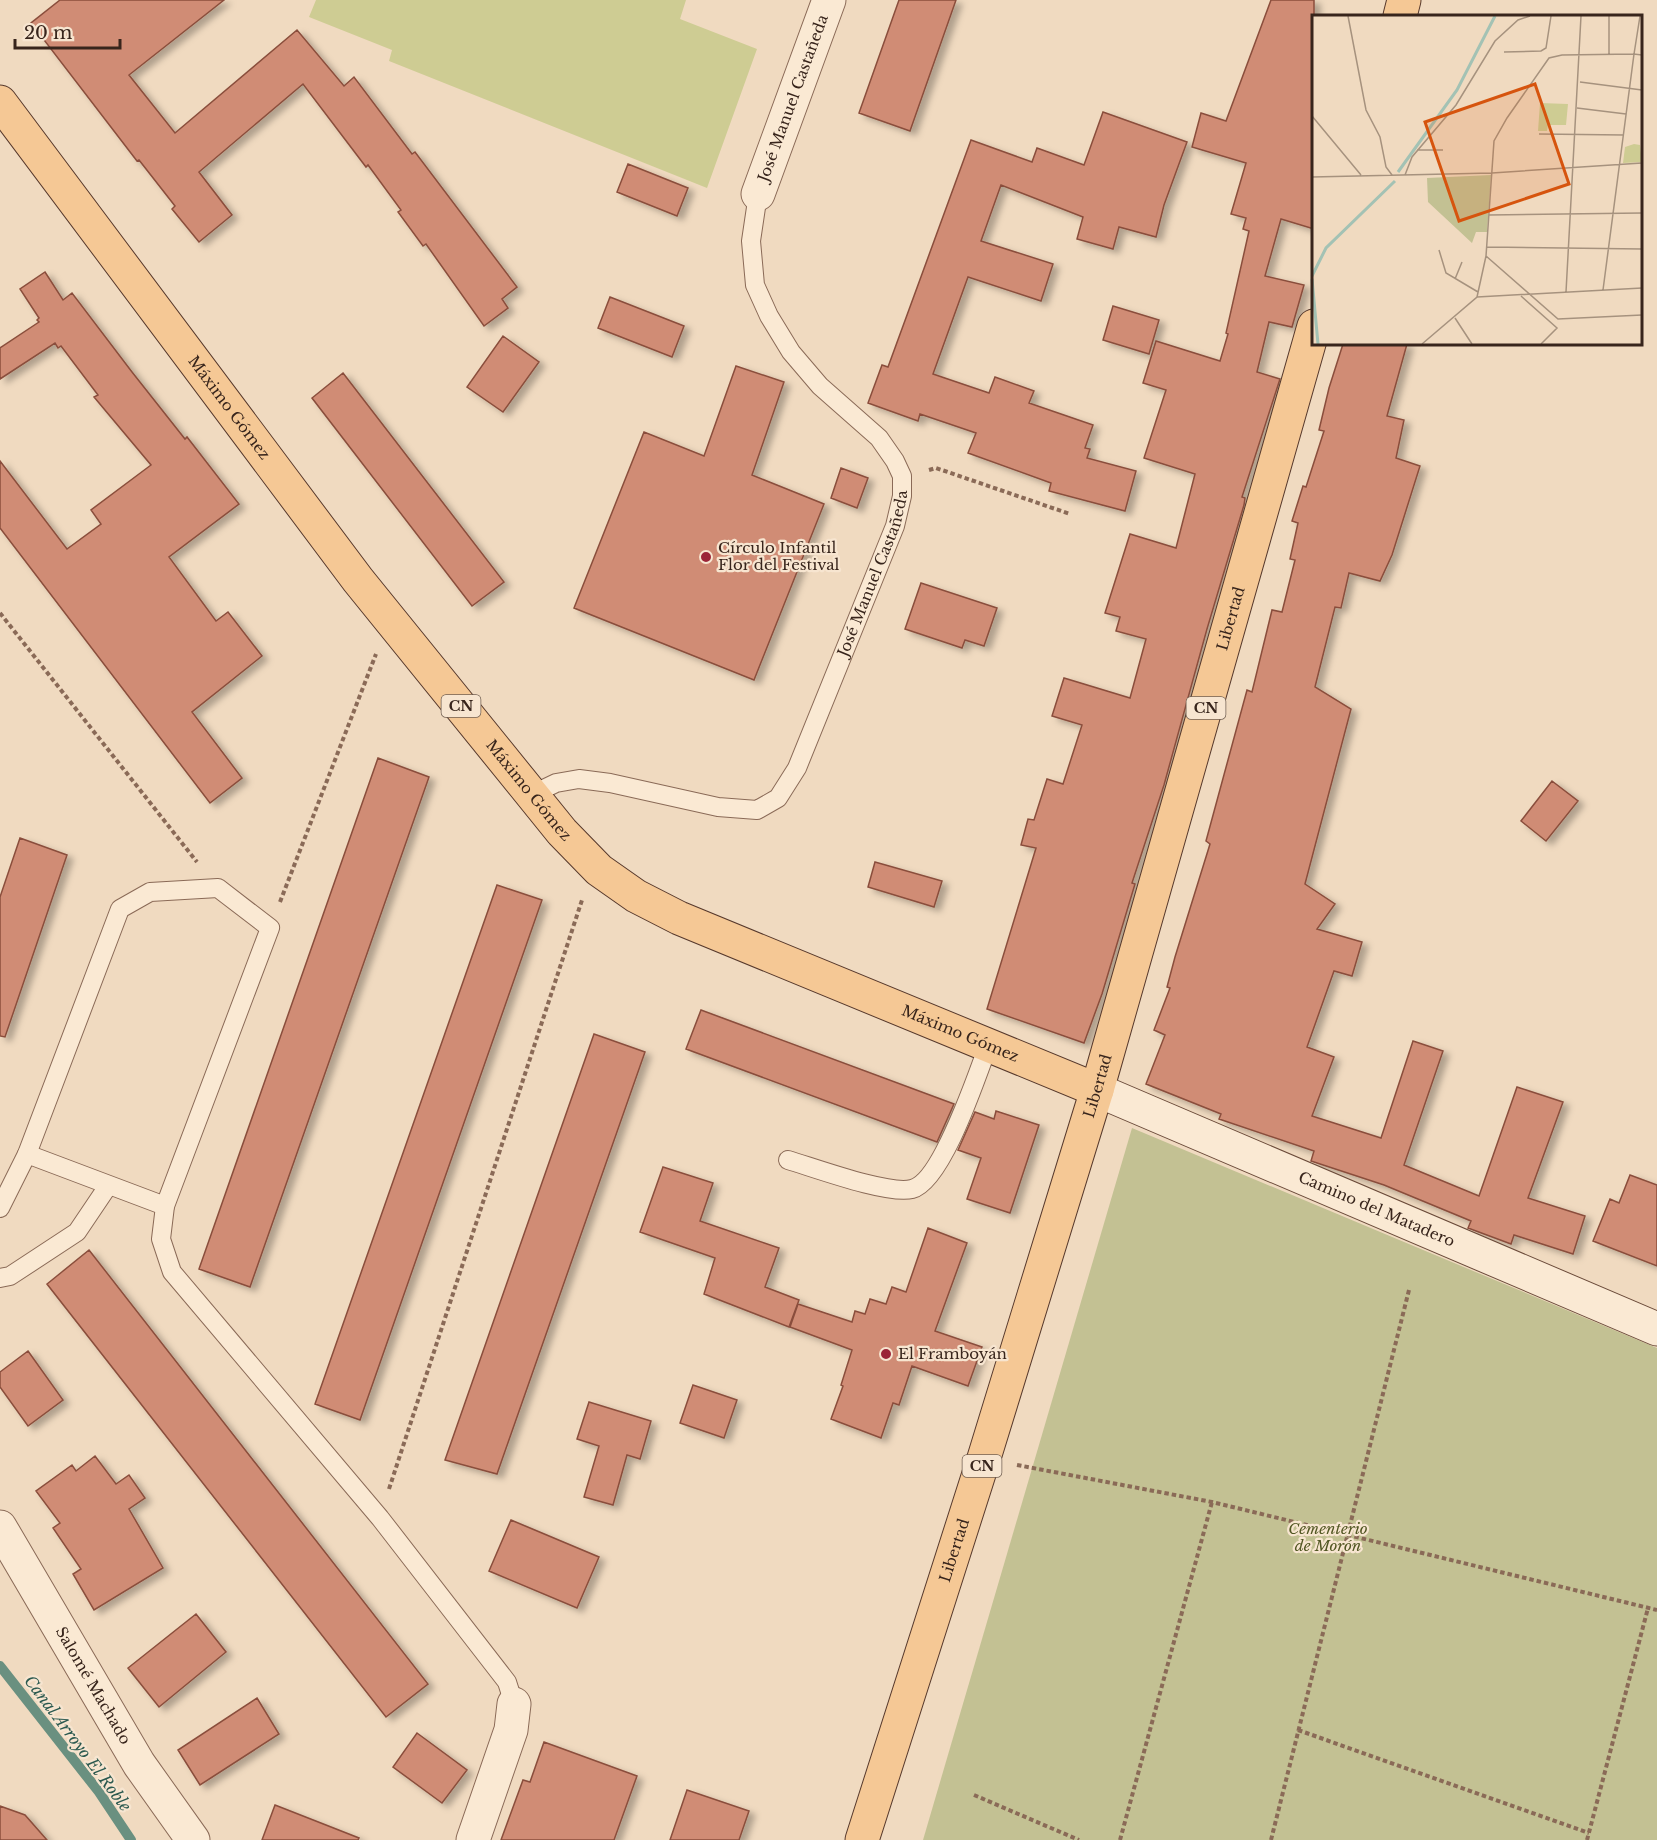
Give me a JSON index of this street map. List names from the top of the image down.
{
  "streets": {
    "main road": ["Máximo Gómez", "Libertad", "CN"],
    "street": ["José Manuel Castañeda", "Camino del Matadero", "Salomé Machado"]
  },
  "crossings": [
    ["José Manuel Castañeda", "Máximo Gómez"],
    ["Máximo Gómez", "Libertad"],
    ["Máximo Gómez", "Camino del Matadero"],
    ["Libertad", "Camino del Matadero"]
  ],
  "water": ["Canal Arroyo El Roble"],
  "parks": ["Cementerio de Morón"],
  "places": ["Círculo Infantil Flor del Festival", "El Framboyán"],
  "scale_bar": "20 m"
}
